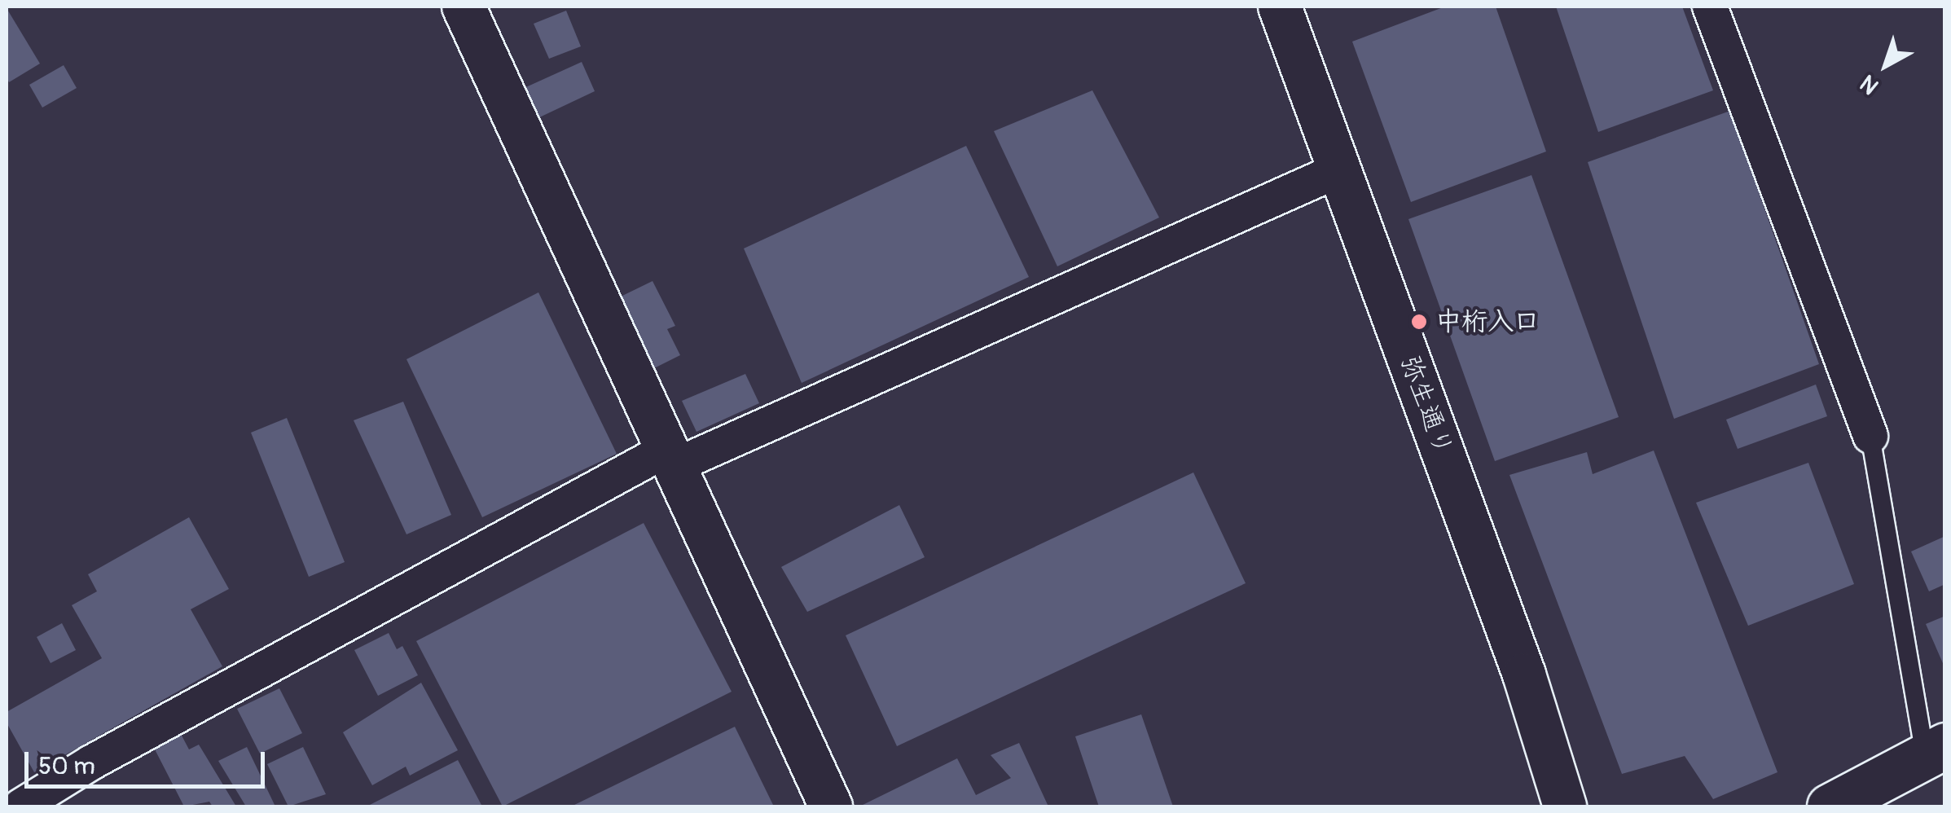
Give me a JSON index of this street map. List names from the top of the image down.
{
  "streets": {
    "street": ["弥生通り"]
  },
  "places": ["中桁入口"],
  "scale_bar": "50 m",
  "north": "bottom left"
}
